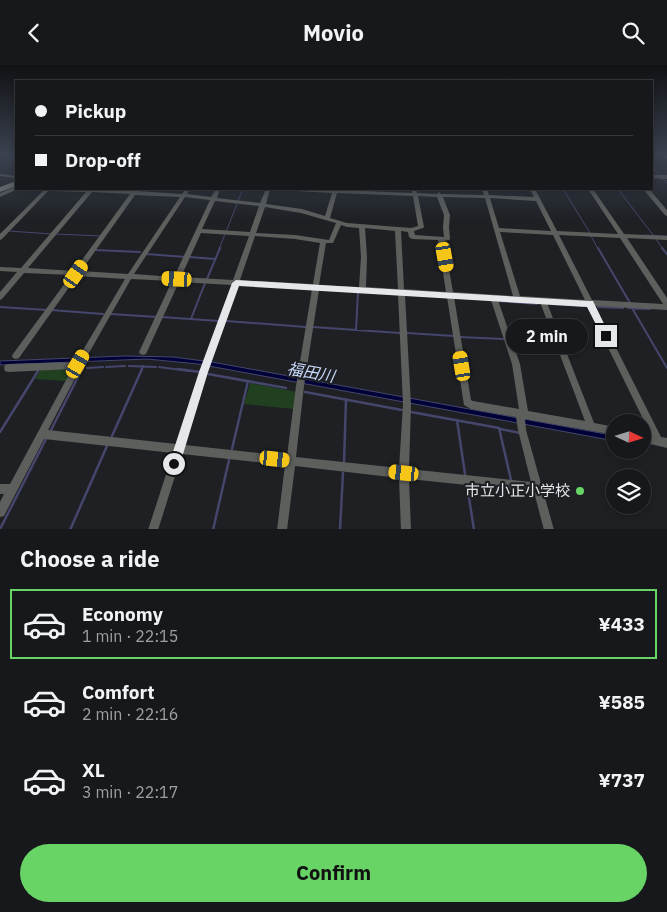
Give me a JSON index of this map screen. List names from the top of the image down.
{
  "water": ["福田川"],
  "places": ["市立小正小学校"],
  "north": "right",
  "page": {
    "header": "Movio",
    "banner": ["Pickup", "Drop-off"],
    "bubble": "2 min",
    "heading": "Choose a ride",
    "list": [
      {
        "name": "Economy",
        "note": "1 min · 22:15",
        "value": "¥433"
      },
      {
        "name": "Comfort",
        "note": "2 min · 22:16",
        "value": "¥585"
      },
      {
        "name": "XL",
        "note": "3 min · 22:17",
        "value": "¥737"
      }
    ],
    "buttons": "Confirm"
  }
}
